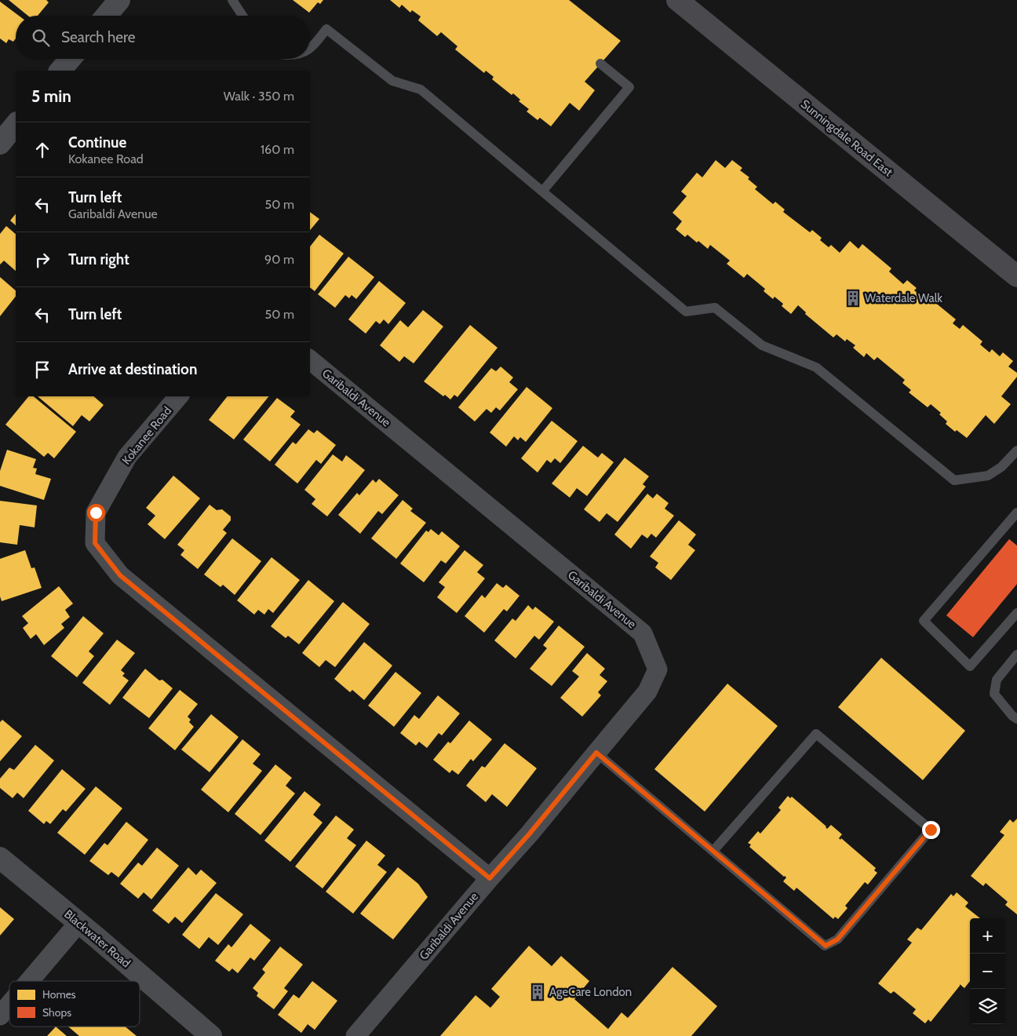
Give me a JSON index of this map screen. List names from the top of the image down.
{
  "streets": {
    "main road": ["Sunningdale Road East"],
    "street": ["Garibaldi Avenue", "Kokanee Road", "Blackwater Road"]
  },
  "crossings": [
    ["Garibaldi Avenue", "Kokanee Road"]
  ],
  "places": {
    "building": ["Waterdale Walk", "AgeCare London"]
  },
  "legend": ["Homes", "Shops"],
  "page": {
    "search": "Search here",
    "heading": ["5 min", "Walk · 350 m"],
    "list": [
      ["Continue", "Kokanee Road", "160 m"],
      ["Turn left", "Garibaldi Avenue", "50 m"],
      ["Turn right", "90 m"],
      ["Turn left", "50 m"],
      "Arrive at destination"
    ],
    "map_buttons": ["+", "−"]
  }
}
